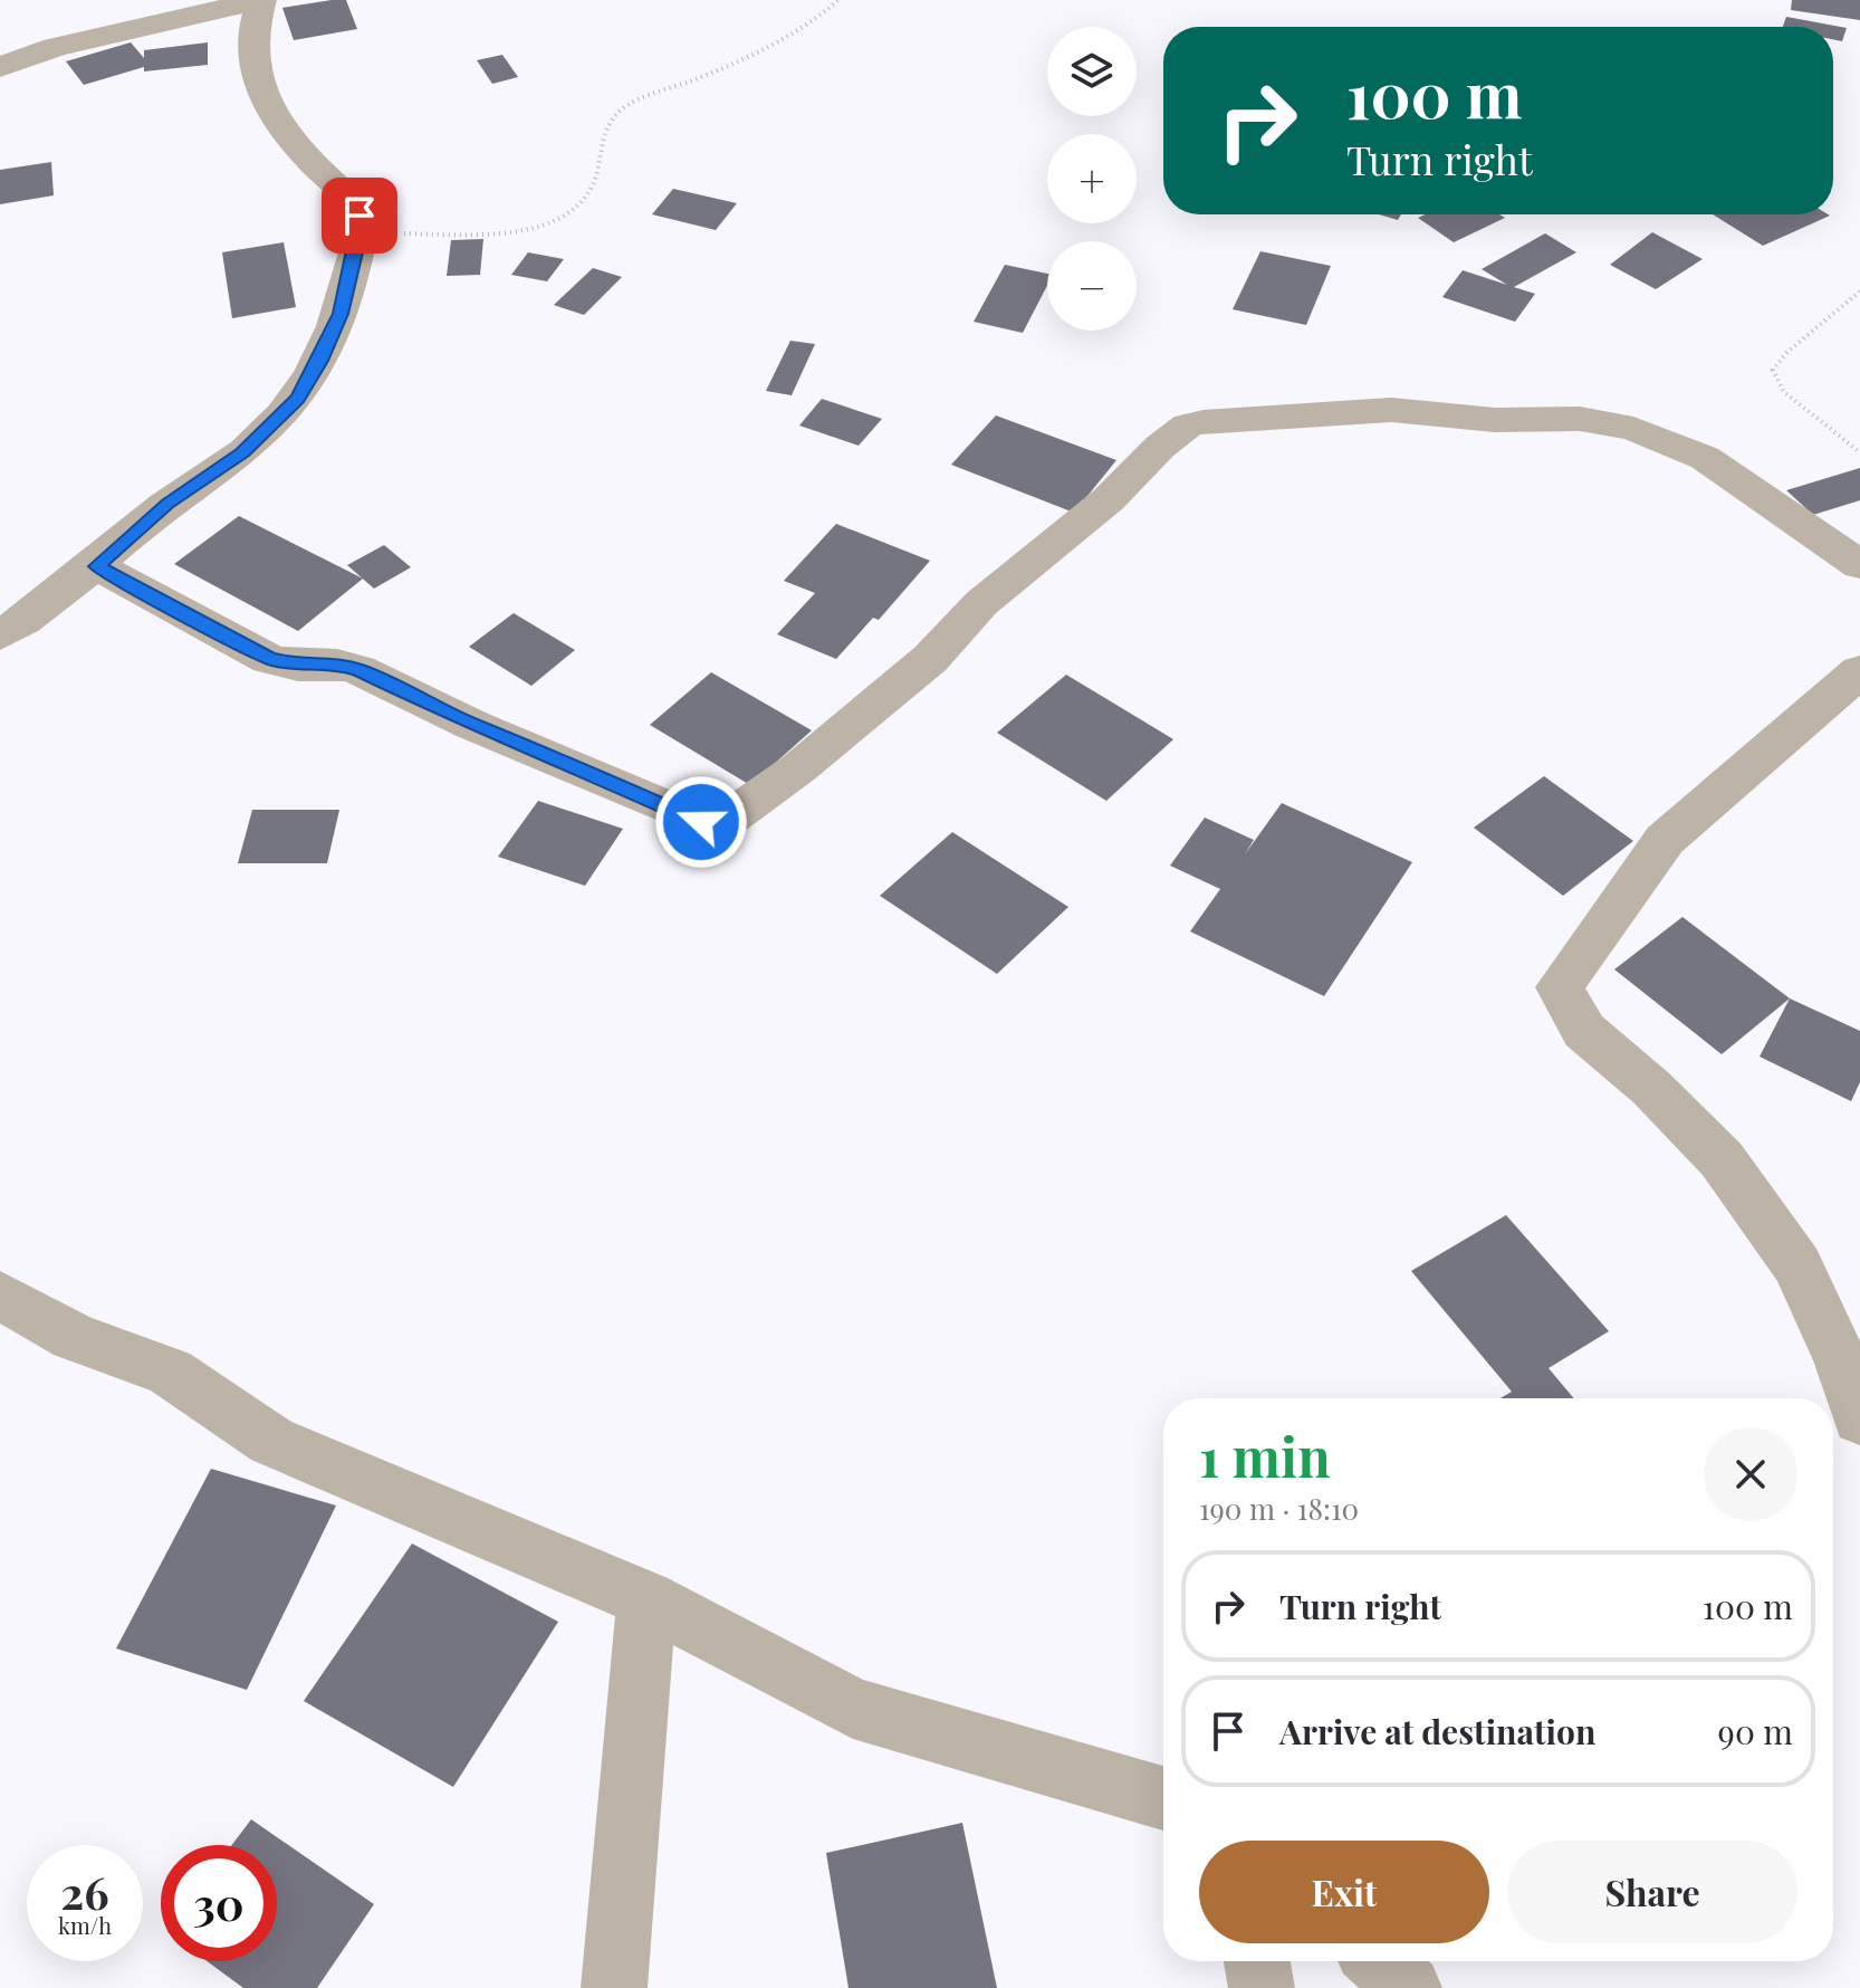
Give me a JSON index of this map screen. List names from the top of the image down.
{
  "page": {
    "map_buttons": ["+", "−"],
    "turn": ["100 m", "Turn right"],
    "heading": ["1 min", "190 m · 18:10"],
    "list": [
      {
        "name": "Turn right",
        "value": "100 m"
      },
      {
        "name": "Arrive at destination",
        "value": "90 m"
      }
    ],
    "buttons": ["Exit", "Share"],
    "speed": "26 km/h",
    "limit": "30"
  }
}
